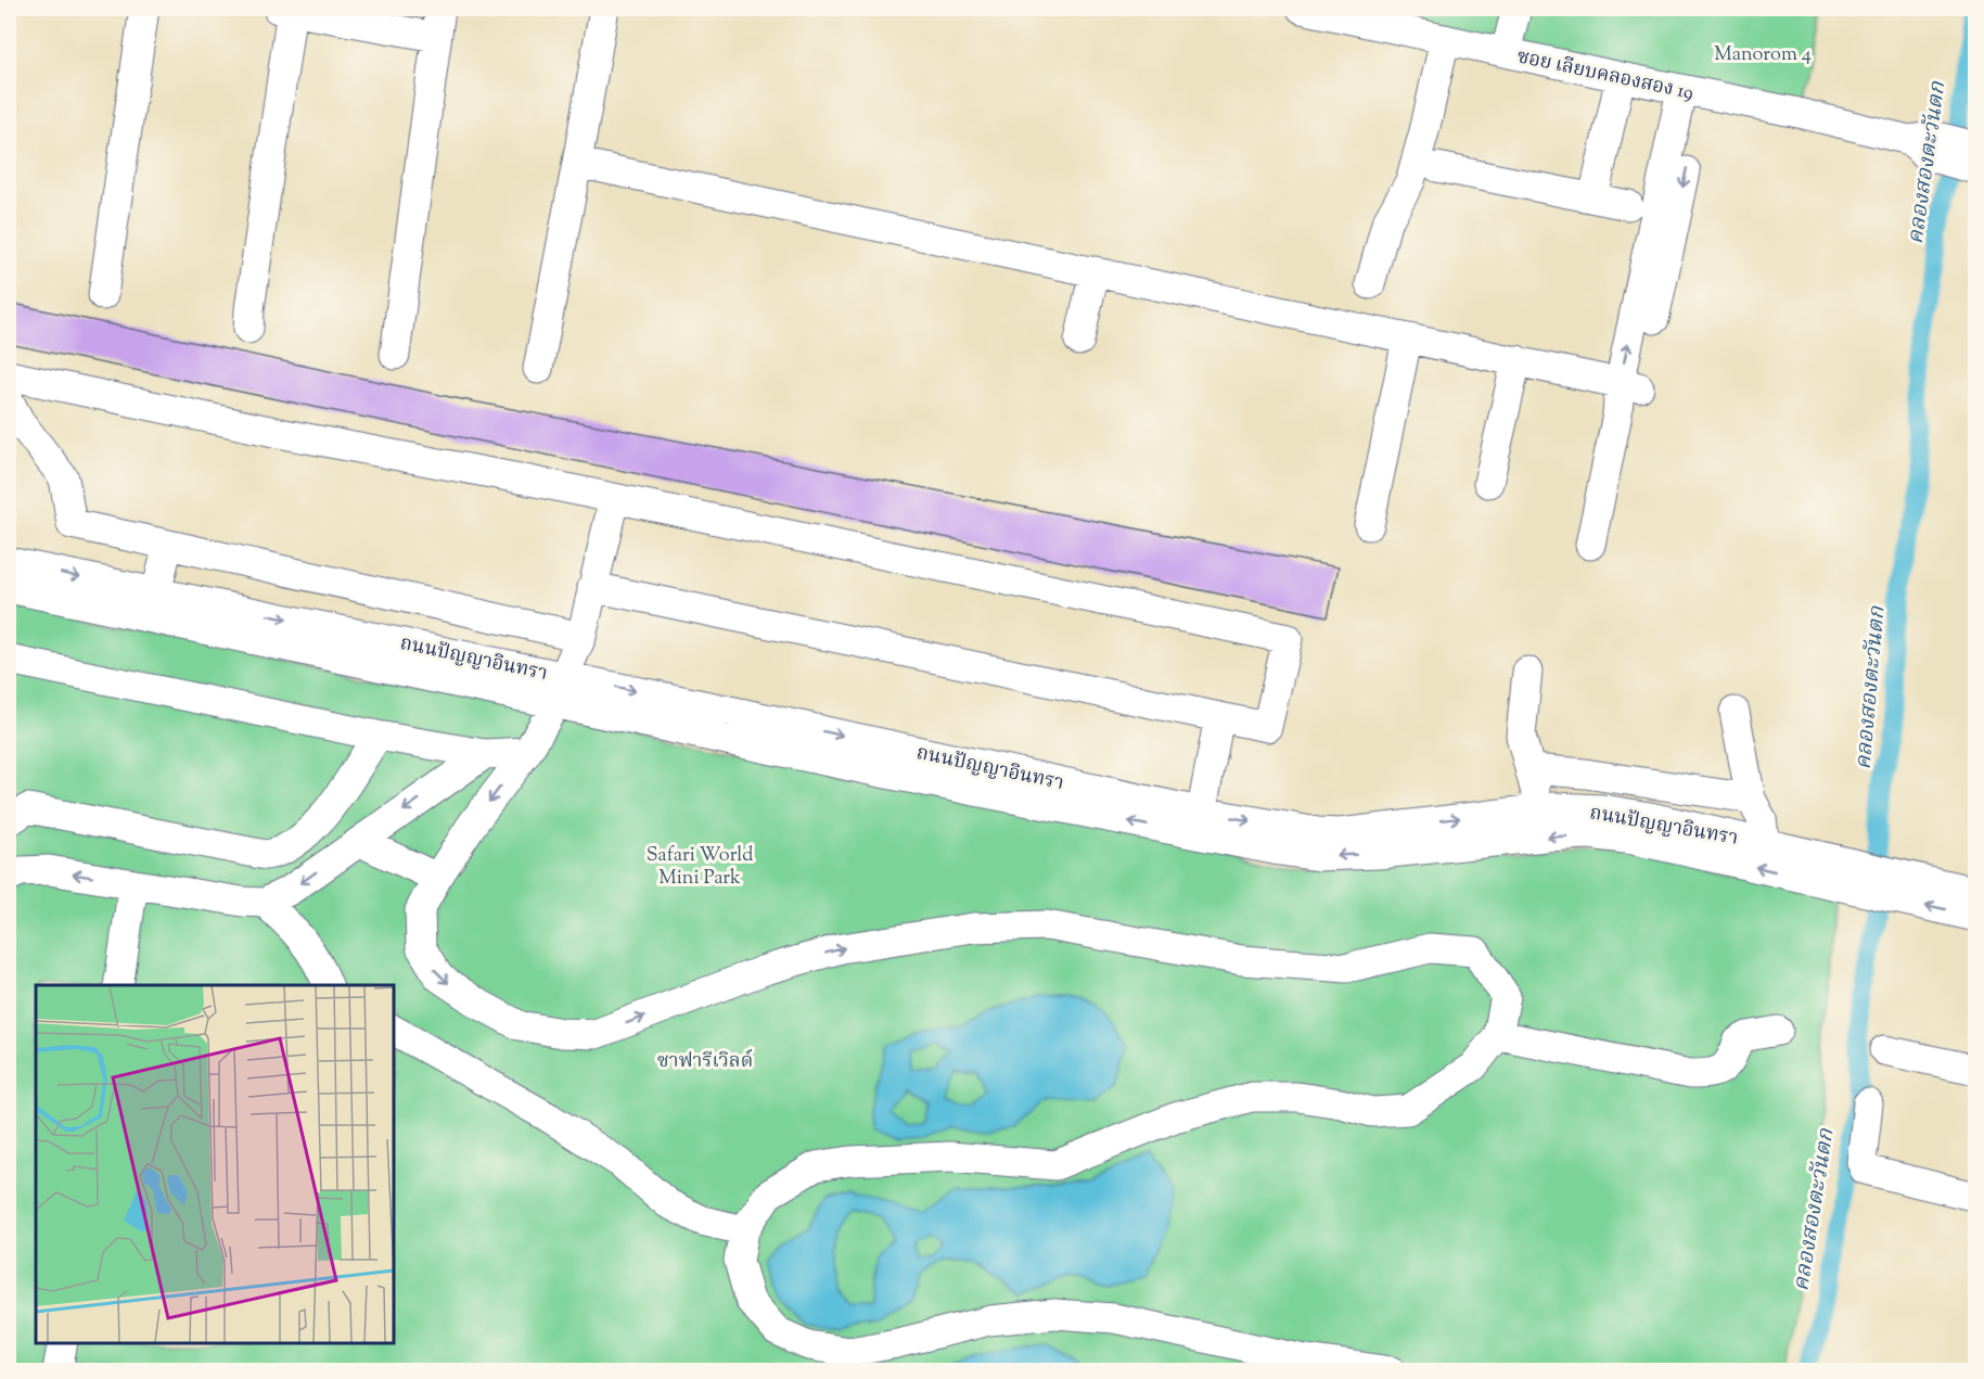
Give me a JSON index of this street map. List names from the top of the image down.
{
  "streets": {
    "street": ["ซอย เลียบคลองสอง 19", "ถนนปัญญาอินทรา"]
  },
  "water": ["คลองสองตะวันตก"],
  "parks": ["Manorom 4", "Safari World Mini Park", "ซาฟารีเวิลด์"]
}
